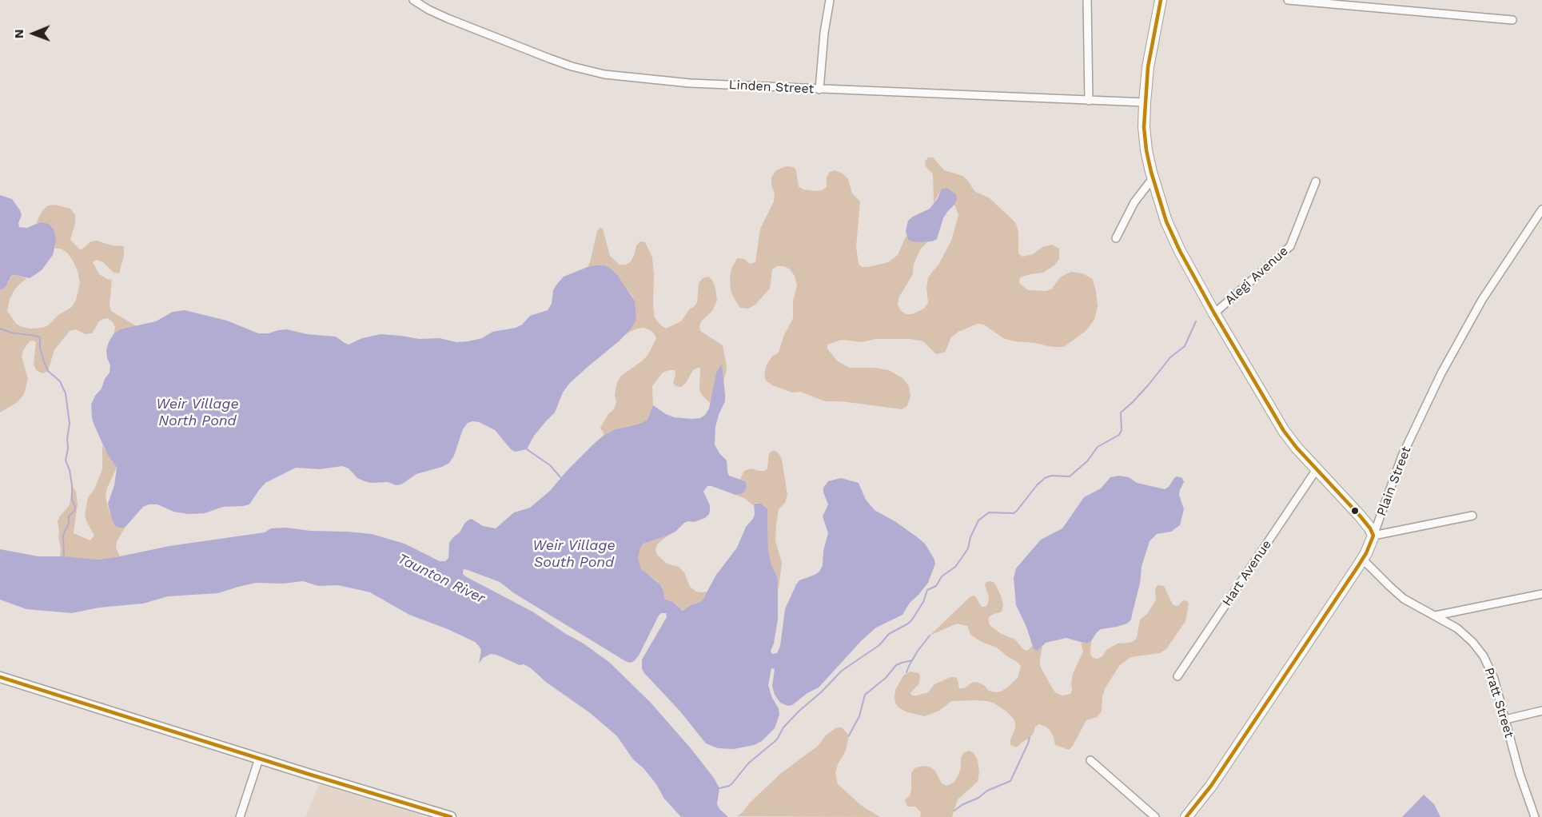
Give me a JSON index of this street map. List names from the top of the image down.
{
  "streets": {
    "main road": ["Plain Street"],
    "street": [
      "Linden Street",
      "Alegi Avenue",
      "Hart Avenue",
      "Pratt Street"
    ]
  },
  "crossings": [
    ["Plain Street", "Pratt Street"]
  ],
  "water": ["Weir Village North Pond", "Weir Village South Pond", "Taunton River"],
  "north": "left"
}
